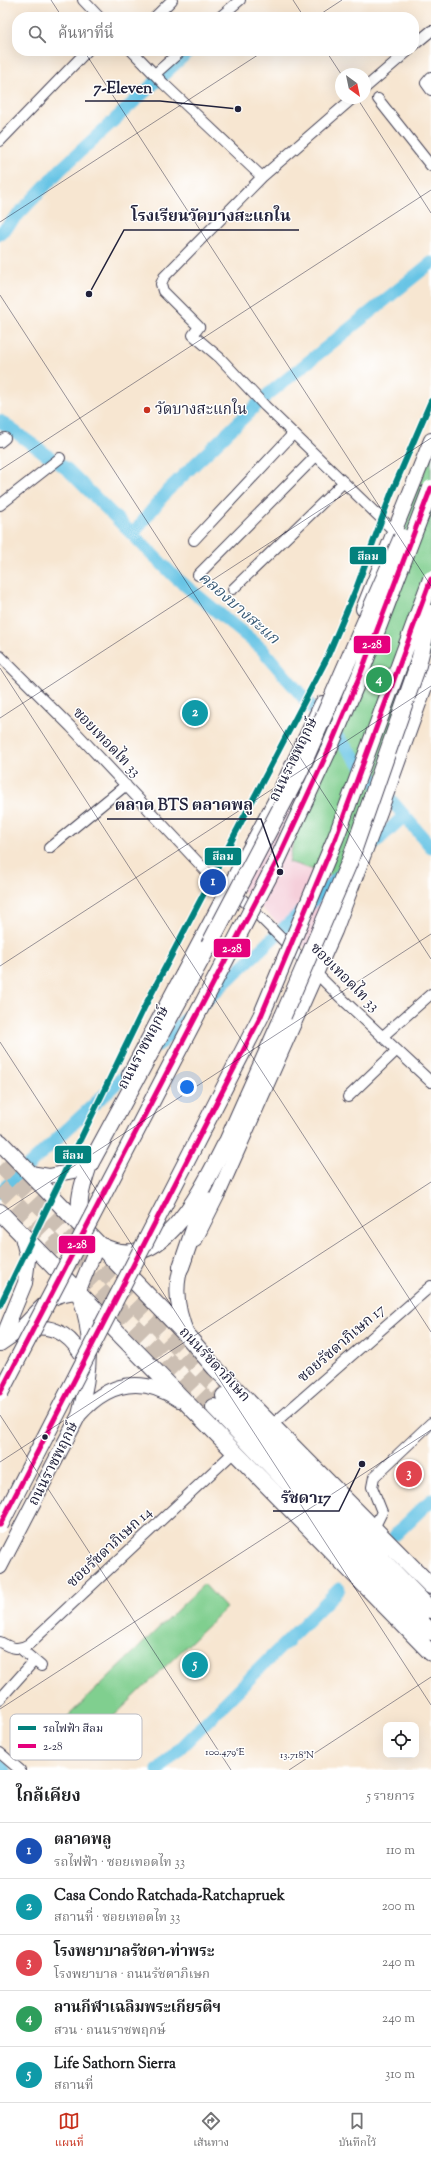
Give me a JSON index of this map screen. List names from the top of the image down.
{
  "streets": {
    "main road": ["ถนนราชพฤกษ์", "ถนนรัชดาภิเษก"],
    "street": ["ซอยเทอดไท 33", "ซอยรัชดาภิเษก 17", "ซอยรัชดาภิเษก 14"]
  },
  "crossings": [
    ["ซอยเทอดไท 33", "ถนนราชพฤกษ์"],
    ["ซอยรัชดาภิเษก 17", "ถนนรัชดาภิเษก"]
  ],
  "water": ["คลองบางสะแก"],
  "places": [
    "7-Eleven",
    "โรงเรียนวัดบางสะแกใน",
    "วัดบางสะแกใน",
    "ตลาด BTS ตลาดพลู",
    "รัชดา17"
  ],
  "lines": ["metro line สีลม", "transit line 2-28"],
  "legend": ["รถไฟฟ้า สีลม", "2-28"],
  "north": "bottom right",
  "page": {
    "search": "ค้นหาที่นี่",
    "pins": [
      "4",
      "2",
      "1",
      "3",
      "5"
    ],
    "heading": ["ใกล้เคียง", "5 รายการ"],
    "list": [
      {
        "mark": "1",
        "name": "ตลาดพลู",
        "note": "รถไฟฟ้า · ซอยเทอดไท 33",
        "value": "110 m"
      },
      {
        "mark": "2",
        "name": "Casa Condo Ratchada-Ratchapruek",
        "note": "สถานที่ · ซอยเทอดไท 33",
        "value": "200 m"
      },
      {
        "mark": "3",
        "name": "โรงพยาบาลรัชดา-ท่าพระ",
        "note": "โรงพยาบาล · ถนนรัชดาภิเษก",
        "value": "240 m"
      },
      {
        "mark": "4",
        "name": "ลานกีฬาเฉลิมพระเกียรติฯ",
        "note": "สวน · ถนนราชพฤกษ์",
        "value": "240 m"
      },
      {
        "mark": "5",
        "name": "Life Sathorn Sierra",
        "note": "สถานที่",
        "value": "310 m"
      }
    ],
    "nav": ["แผนที่", "เส้นทาง", "บันทึกไว้"]
  },
  "coordinates": ["100.479°E", "13.718°N"]
}
